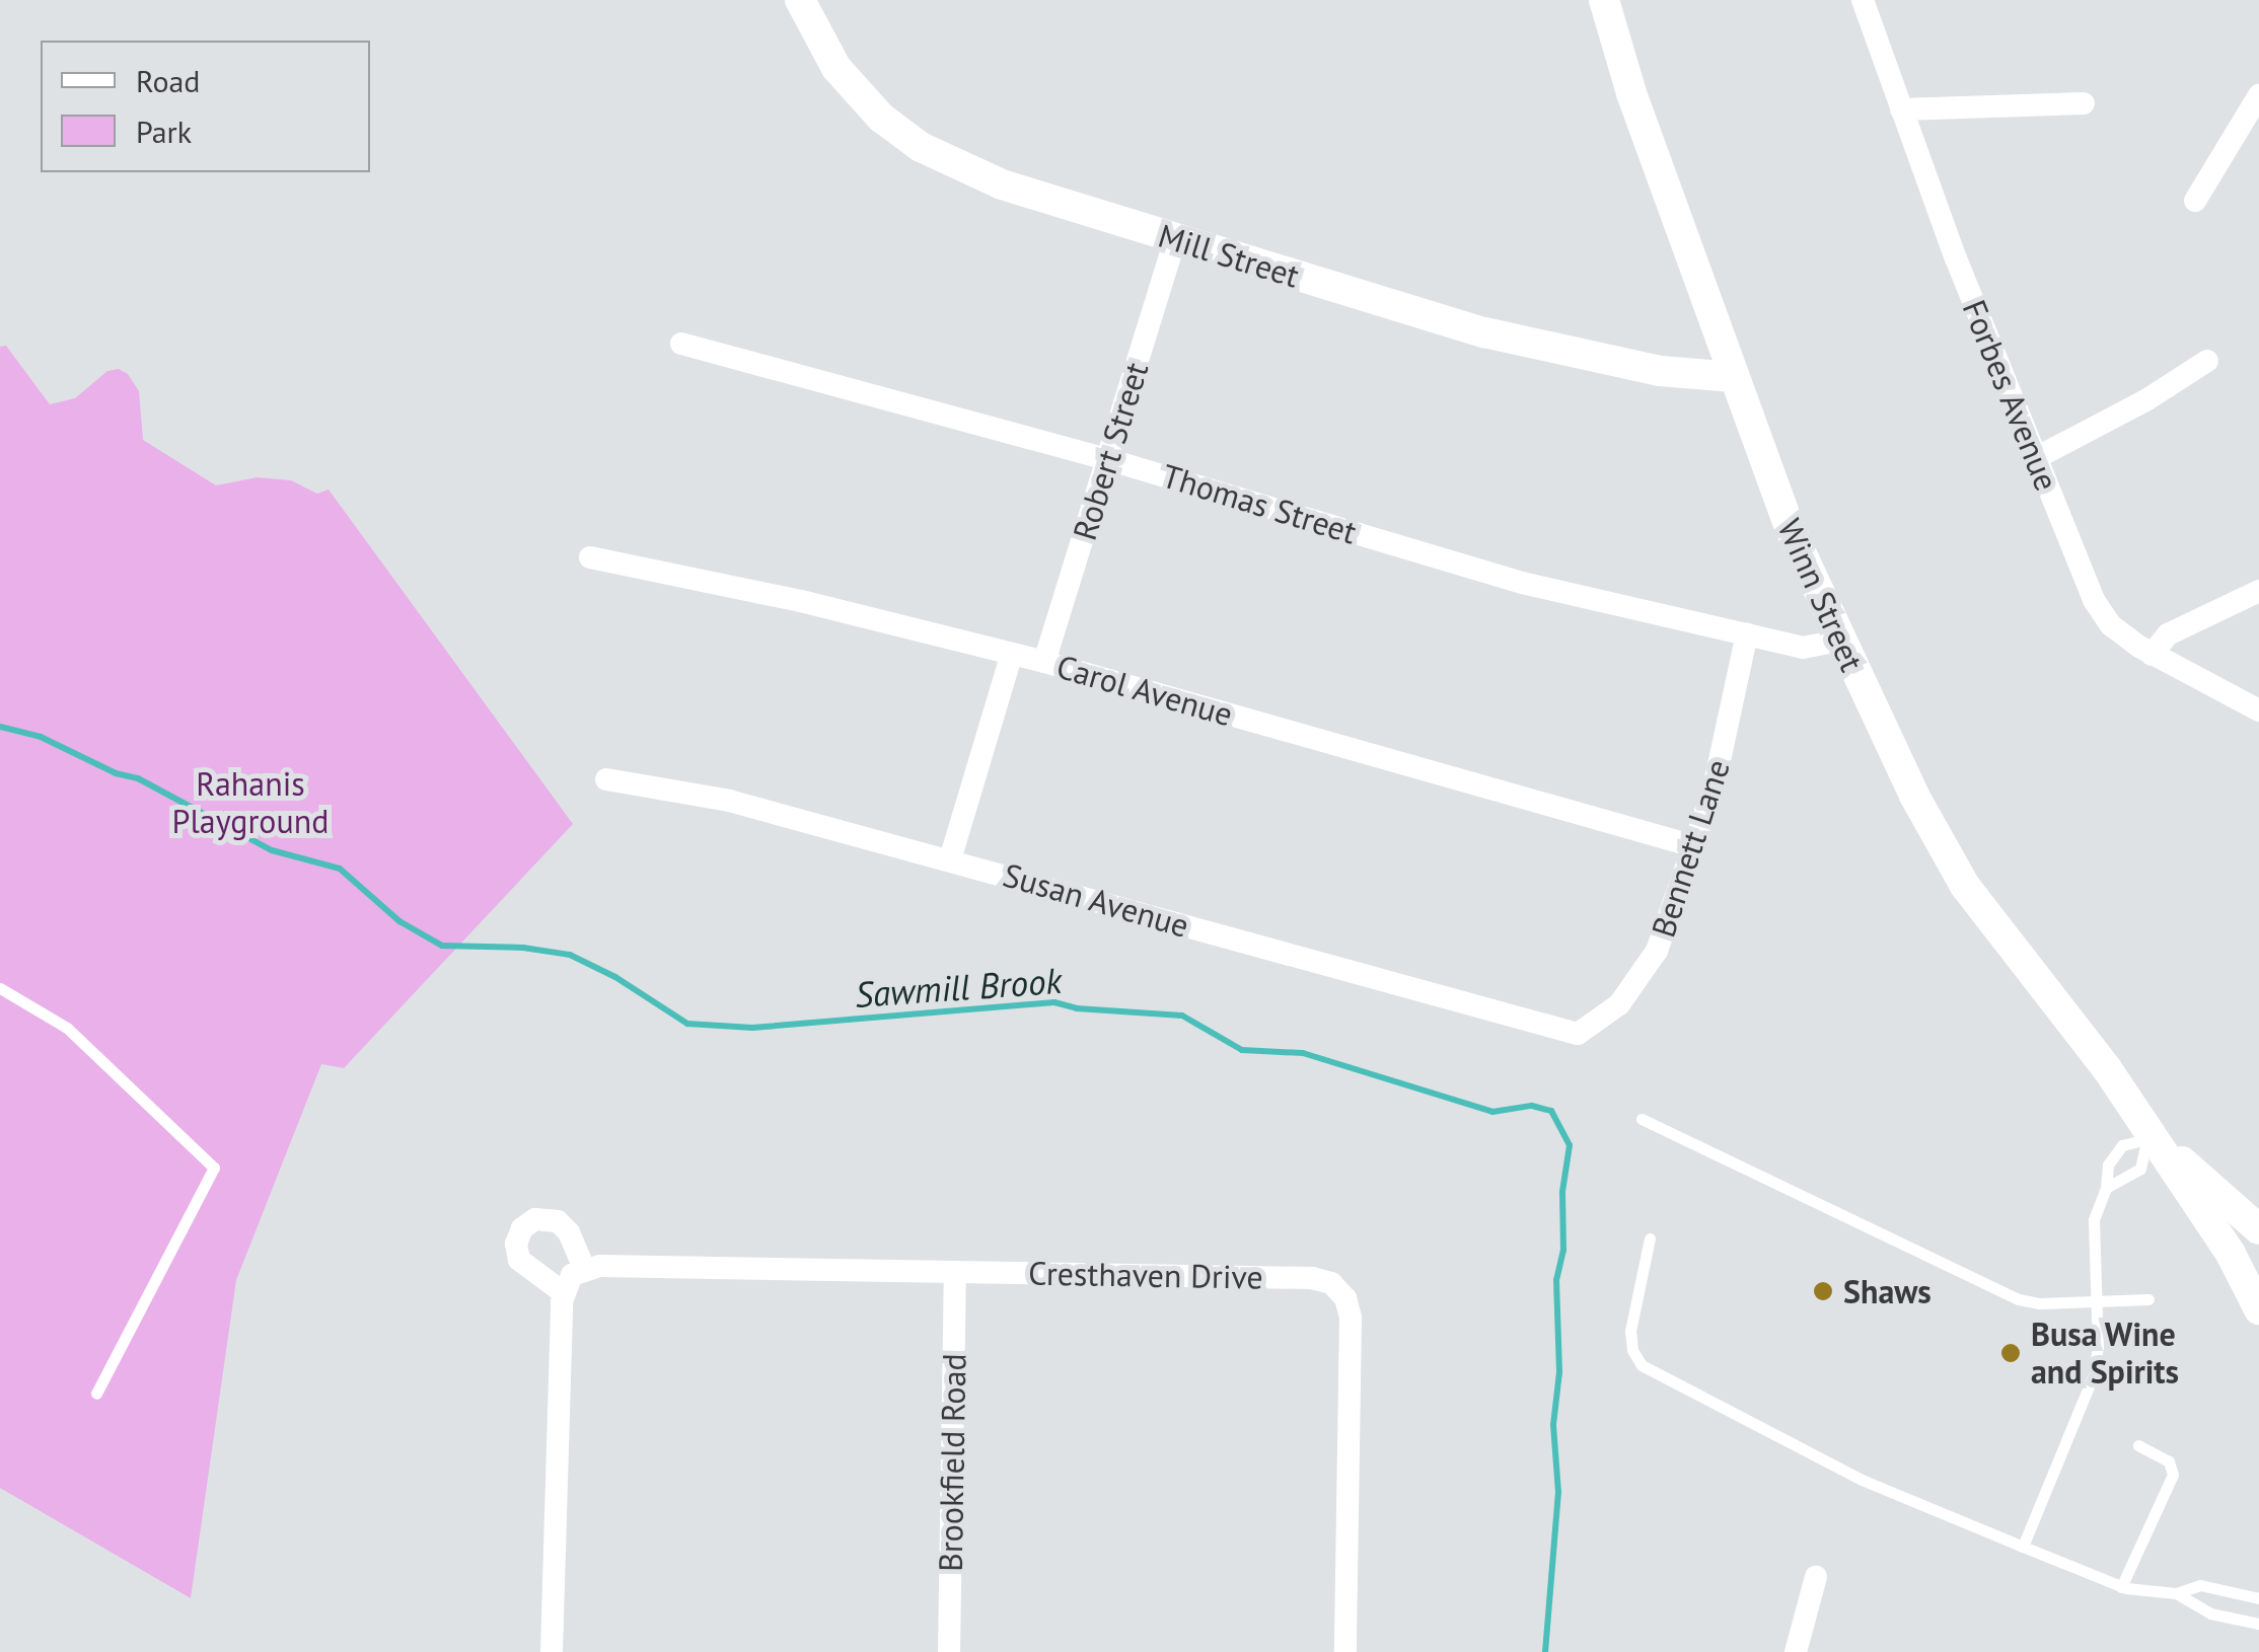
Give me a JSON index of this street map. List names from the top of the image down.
{
  "streets": {
    "main road": ["Mill Street", "Winn Street"],
    "street": [
      "Forbes Avenue",
      "Robert Street",
      "Thomas Street",
      "Carol Avenue",
      "Bennett Lane",
      "Susan Avenue",
      "Cresthaven Drive",
      "Brookfield Road"
    ]
  },
  "crossings": [
    ["Mill Street", "Robert Street"],
    ["Mill Street", "Winn Street"],
    ["Robert Street", "Thomas Street"],
    ["Robert Street", "Carol Avenue"],
    ["Thomas Street", "Winn Street"],
    ["Thomas Street", "Bennett Lane"],
    ["Carol Avenue", "Bennett Lane"],
    ["Bennett Lane", "Susan Avenue"],
    ["Cresthaven Drive", "Brookfield Road"]
  ],
  "water": ["Sawmill Brook"],
  "parks": ["Rahanis Playground"],
  "places": ["Shaws", "Busa Wine and Spirits"],
  "legend": ["Road", "Park"]
}
